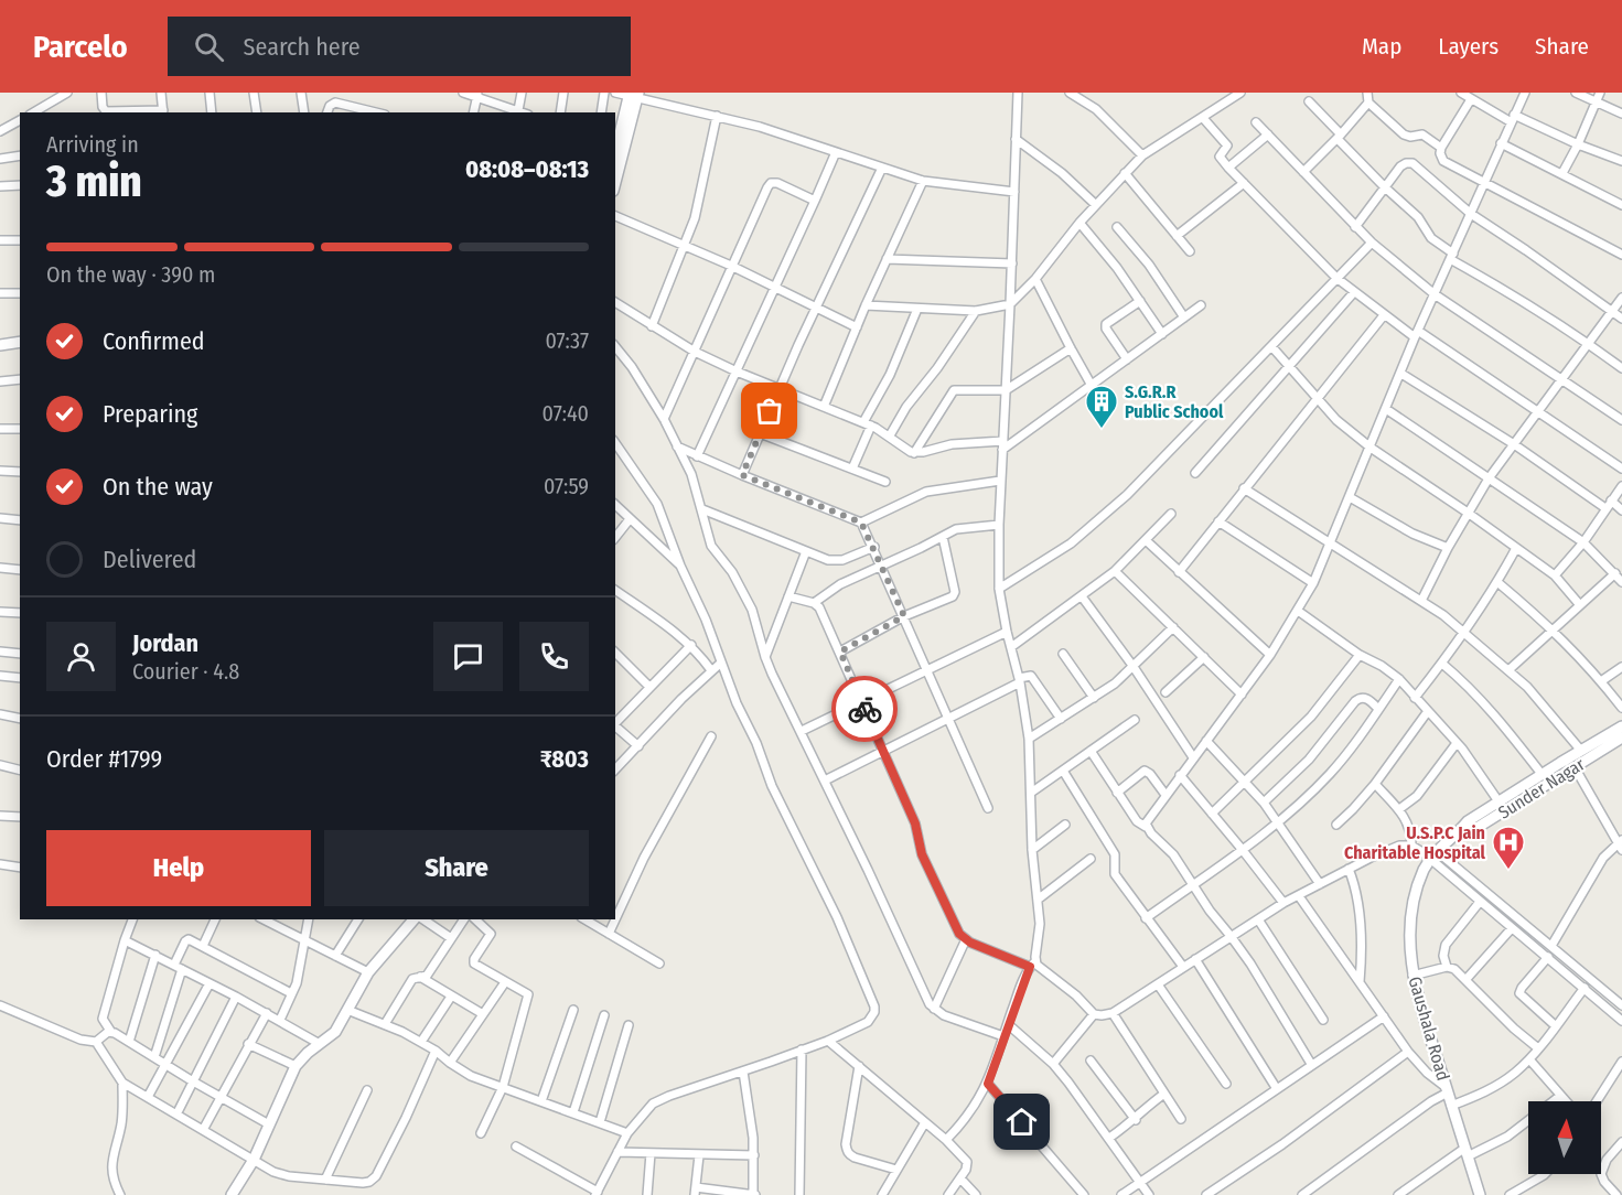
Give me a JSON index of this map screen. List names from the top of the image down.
{
  "streets": {
    "street": ["Sunder Nagar", "Gaushala Road"]
  },
  "crossings": [
    ["Sunder Nagar", "Gaushala Road"]
  ],
  "places": {
    "building": ["S.G.R.R Public School"],
    "hospital": ["U.S.P.C Jain Charitable Hospital"]
  },
  "north": "top",
  "page": {
    "header": "Parcelo",
    "search": "Search here",
    "nav": ["Map", "Layers", "Share"],
    "heading": ["3 min", "Arriving in", "08:08–08:13"],
    "panel": [
      "Jordan",
      "Courier · 4.8",
      "Order #1799",
      "₹803"
    ],
    "bar": "On the way · 390 m",
    "list": [
      ["Confirmed", "07:37"],
      ["Preparing", "07:40"],
      ["On the way", "07:59"],
      "Delivered"
    ],
    "buttons": ["Help", "Share"]
  }
}
